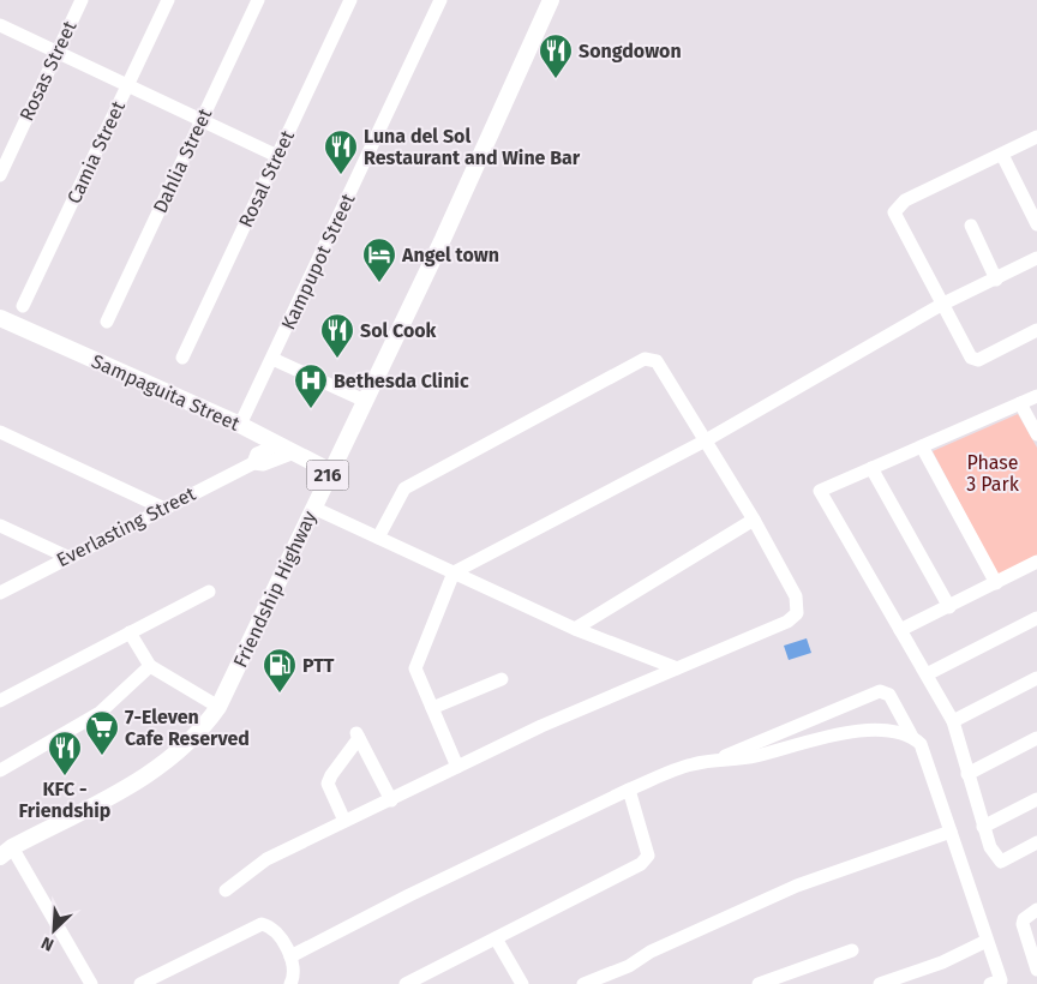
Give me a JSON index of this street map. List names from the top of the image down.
{
  "streets": {
    "main road": ["Sampaguita Street", "216", "Friendship Highway"],
    "street": [
      "Rosas Street",
      "Camia Street",
      "Dahlia Street",
      "Rosal Street",
      "Kampupot Street",
      "Everlasting Street"
    ]
  },
  "crossings": [
    ["Kampupot Street", "Sampaguita Street"],
    ["Sampaguita Street", "Everlasting Street"],
    ["Sampaguita Street", "Friendship Highway"]
  ],
  "parks": ["Phase 3 Park"],
  "places": {
    "restaurant": [
      "Songdowon",
      "Luna del Sol Restaurant and Wine Bar",
      "Sol Cook",
      "KFC - Friendship"
    ],
    "hotel": ["Angel town"],
    "hospital": ["Bethesda Clinic"],
    "fuel station": ["PTT"],
    "supermarket": ["7-Eleven Cafe Reserved"]
  },
  "north": "bottom left"
}
